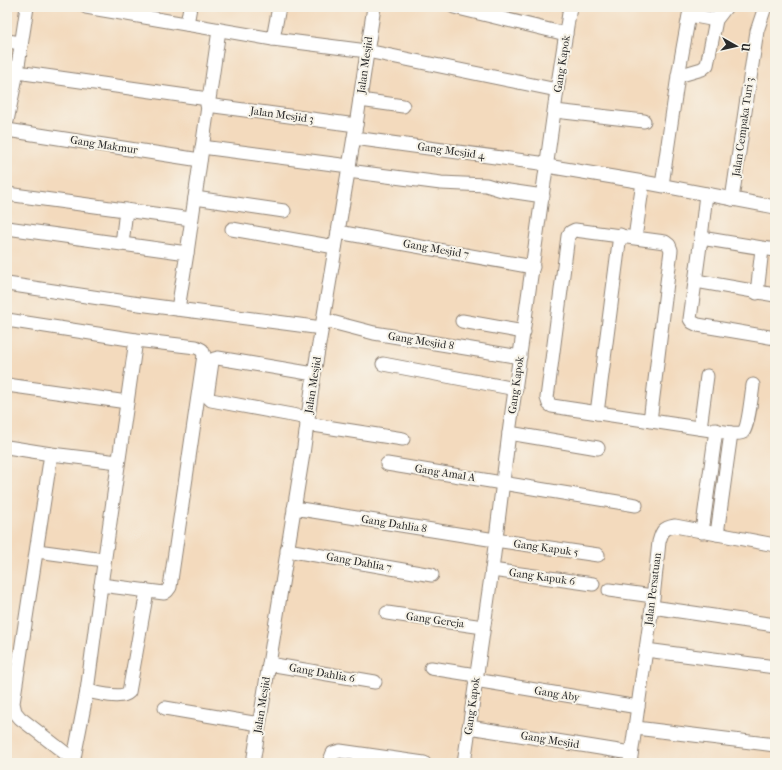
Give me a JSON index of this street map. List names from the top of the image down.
{
  "streets": {
    "street": [
      "Gang Kapok",
      "Jalan Mesjid",
      "Jalan Mesjid 3",
      "Jalan Cempaka Turi 3",
      "Gang Makmur",
      "Gang Mesjid 4",
      "Gang Mesjid 7",
      "Gang Mesjid 8",
      "Gang Amal A",
      "Gang Dahlia 8",
      "Gang Kapuk 5",
      "Gang Dahlia 7",
      "Gang Kapuk 6",
      "Jalan Persatuan",
      "Gang Gereja",
      "Gang Dahlia 6",
      "Gang Aby",
      "Gang Mesjid"
    ]
  },
  "crossings": [
    ["Gang Kapok", "Gang Mesjid 4"],
    ["Gang Kapok", "Gang Mesjid 7"],
    ["Gang Kapok", "Gang Mesjid 8"],
    ["Gang Kapok", "Gang Amal A"],
    ["Gang Kapok", "Gang Dahlia 8"],
    ["Gang Kapok", "Gang Kapuk 5"],
    ["Gang Kapok", "Gang Kapuk 6"],
    ["Gang Kapok", "Gang Gereja"],
    ["Gang Kapok", "Gang Aby"],
    ["Gang Kapok", "Gang Mesjid"],
    ["Jalan Mesjid", "Jalan Mesjid 3"],
    ["Jalan Mesjid", "Gang Mesjid 4"],
    ["Jalan Mesjid", "Gang Mesjid 7"],
    ["Jalan Mesjid", "Gang Mesjid 8"],
    ["Jalan Mesjid", "Gang Dahlia 8"],
    ["Jalan Mesjid", "Gang Dahlia 7"],
    ["Jalan Mesjid", "Gang Dahlia 6"],
    ["Jalan Mesjid 3", "Gang Mesjid 4"],
    ["Jalan Cempaka Turi 3", "Gang Mesjid 4"],
    ["Gang Dahlia 8", "Gang Kapuk 5"],
    ["Jalan Persatuan", "Gang Aby"],
    ["Jalan Persatuan", "Gang Mesjid"]
  ],
  "north": "right"
}
